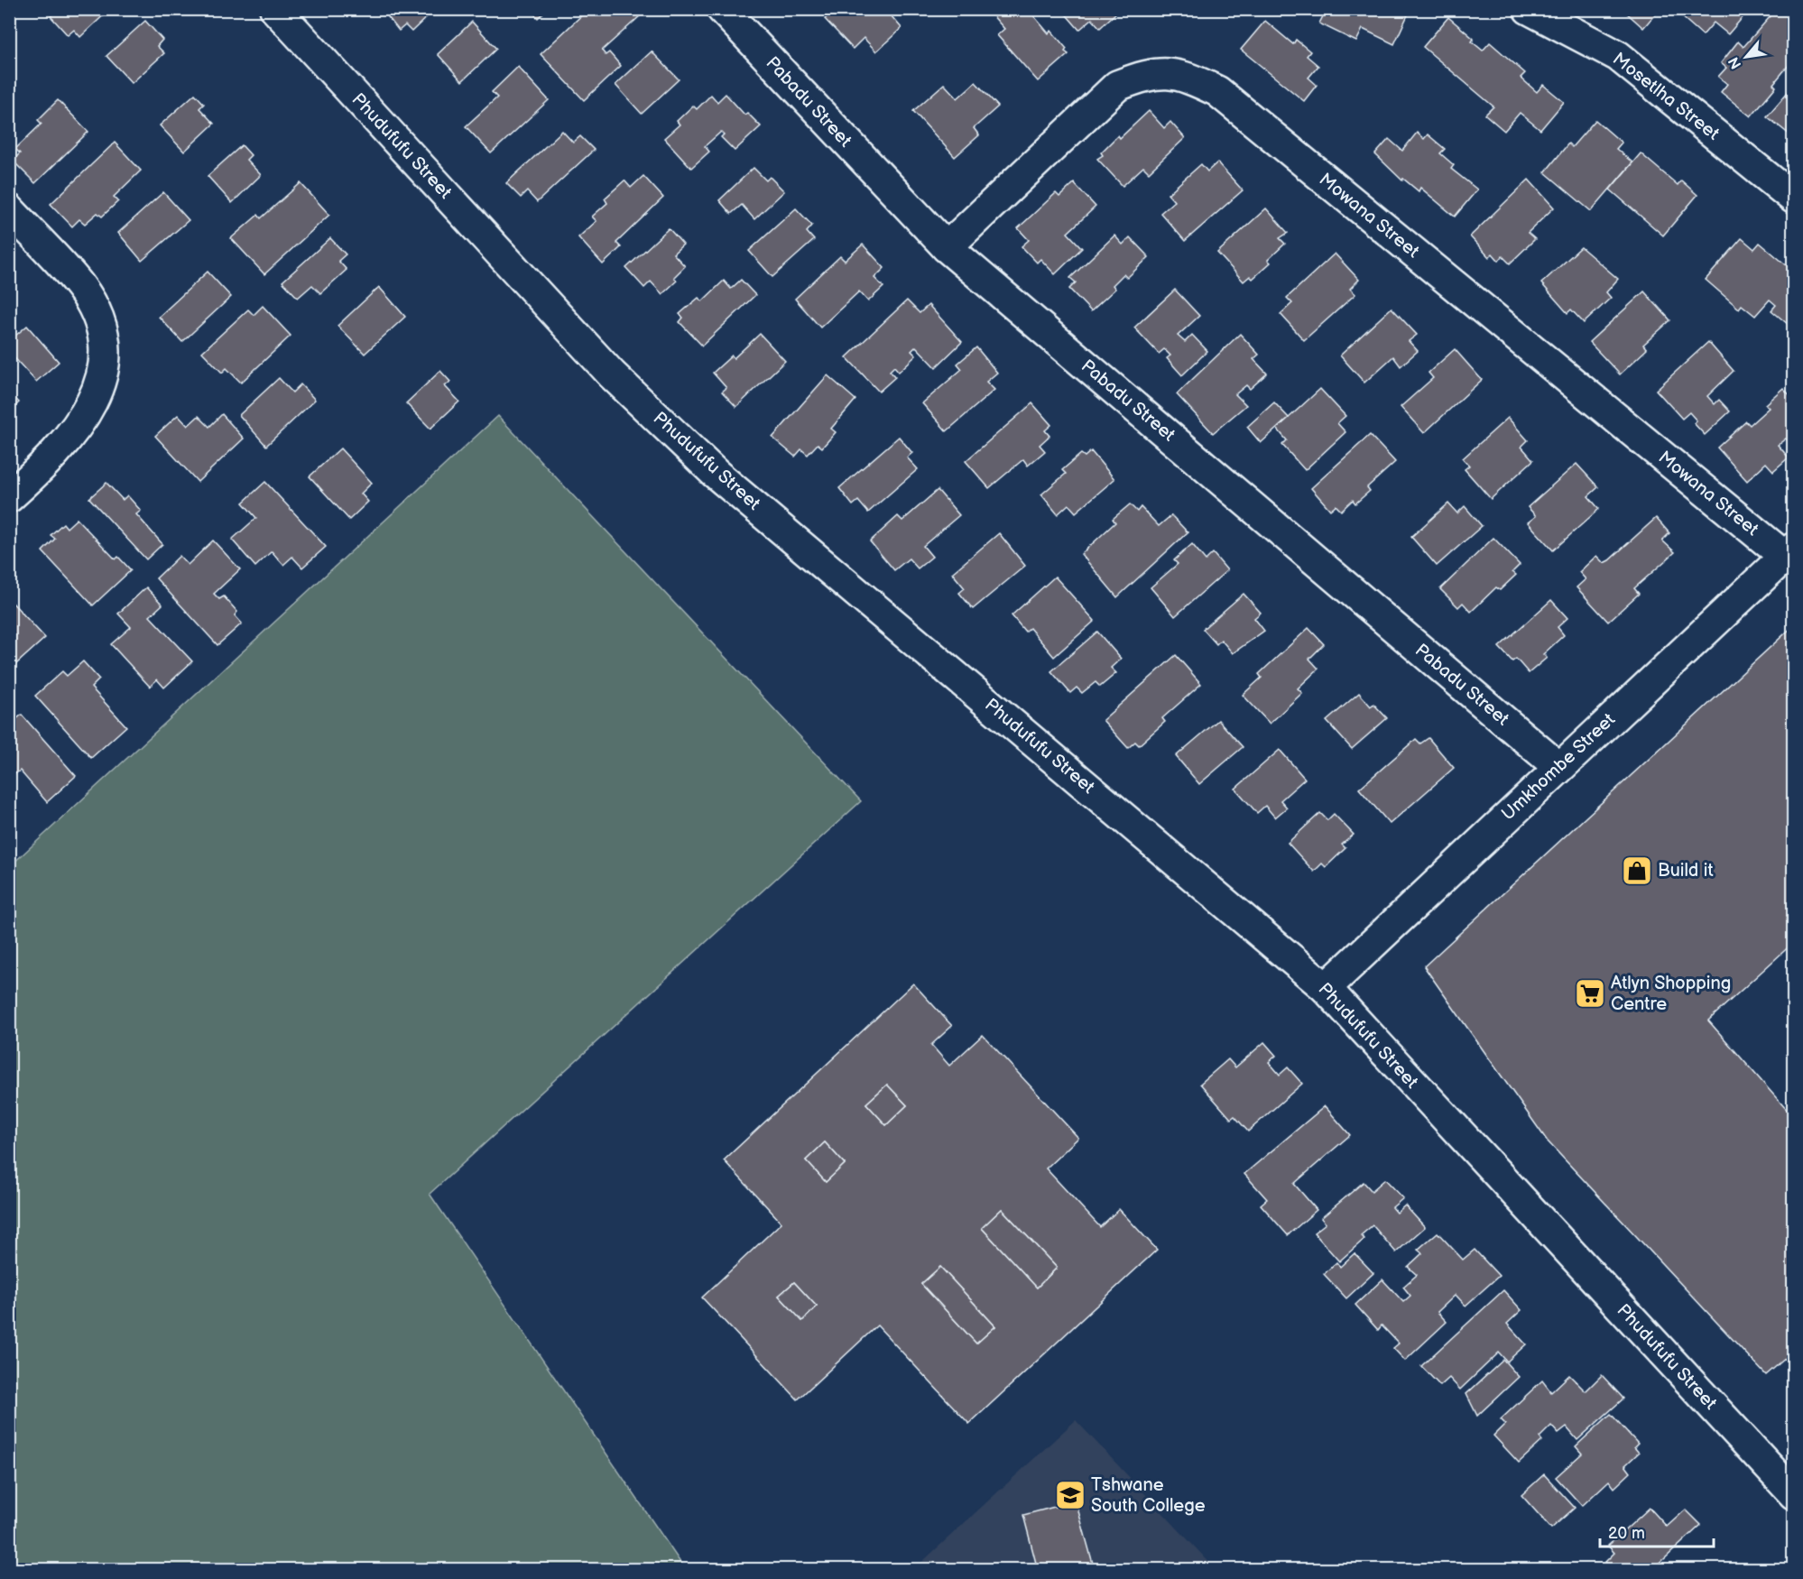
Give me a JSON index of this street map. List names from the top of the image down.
{
  "streets": {
    "street": [
      "Mosetlha Street",
      "Pabadu Street",
      "Phudufufu Street",
      "Mowana Street",
      "Umkhombe Street"
    ]
  },
  "crossings": [
    ["Pabadu Street", "Mowana Street"],
    ["Pabadu Street", "Umkhombe Street"],
    ["Phudufufu Street", "Umkhombe Street"],
    ["Mowana Street", "Umkhombe Street"]
  ],
  "places": {
    "shop": ["Build it"],
    "supermarket": ["Atlyn Shopping Centre"],
    "school or university": ["Tshwane South College"]
  },
  "scale_bar": "20 m",
  "north": "bottom left"
}
